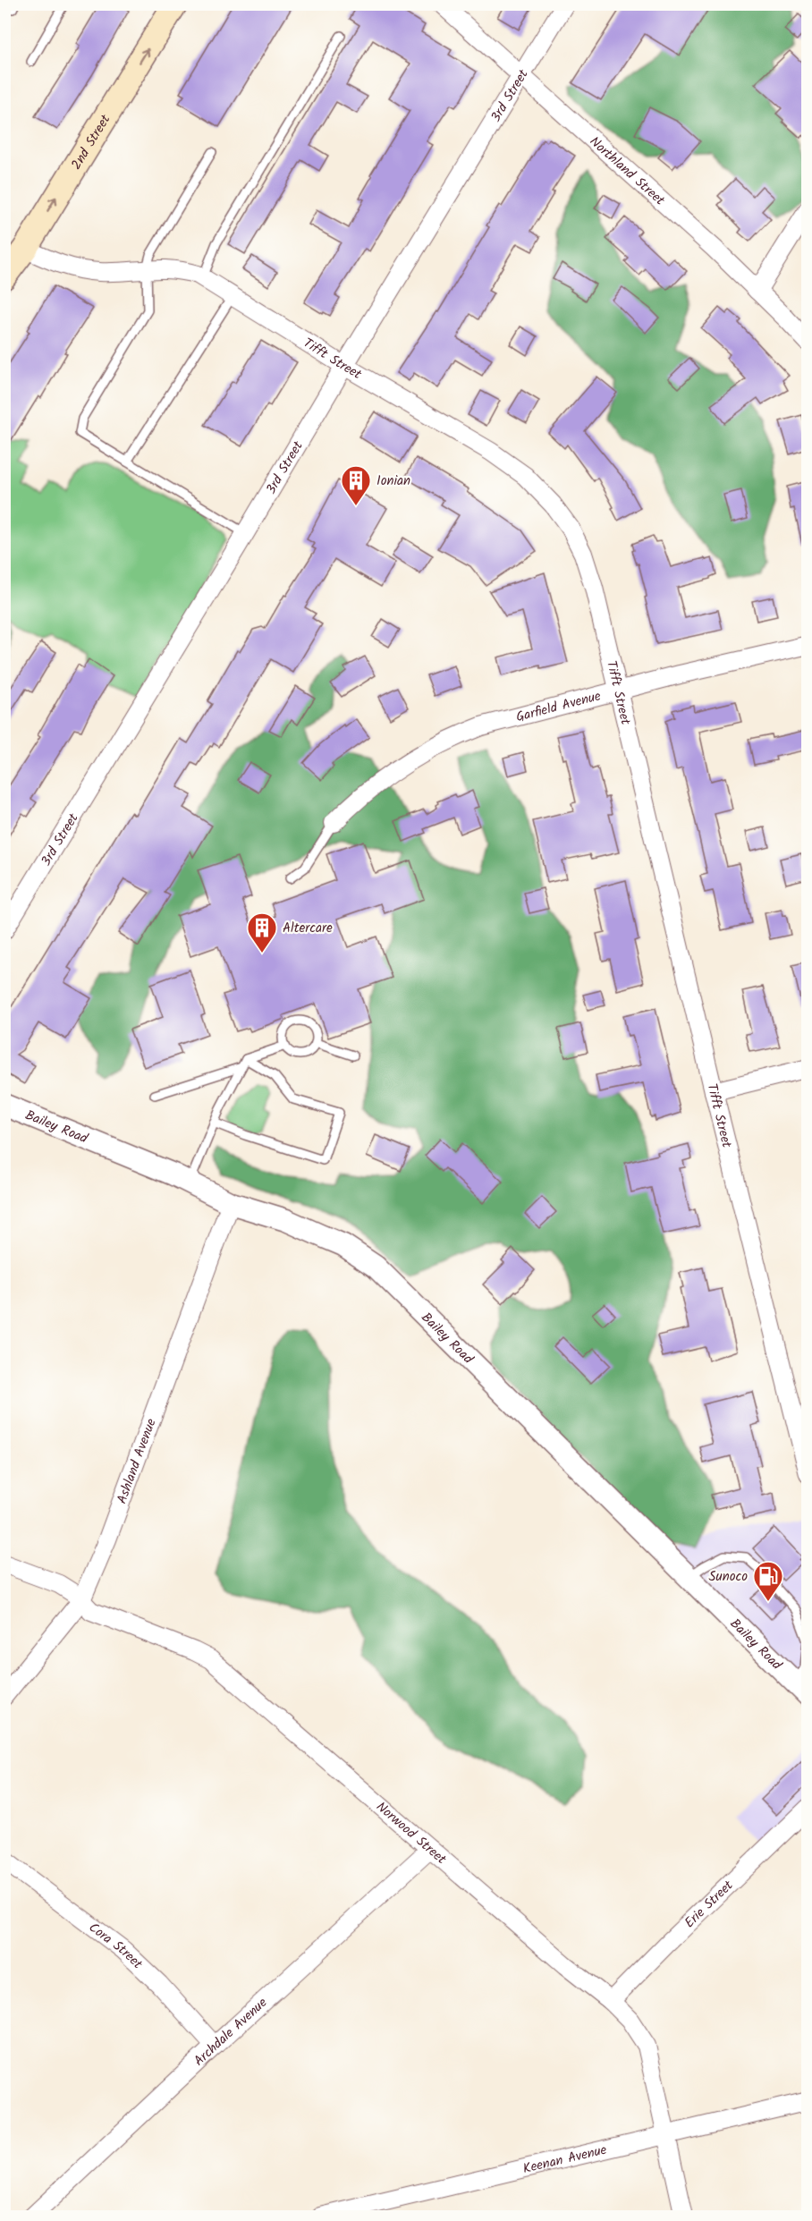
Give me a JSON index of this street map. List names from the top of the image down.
{
  "streets": {
    "main road": ["2nd Street"],
    "street": [
      "3rd Street",
      "Northland Street",
      "Tifft Street",
      "Garfield Avenue",
      "Bailey Road",
      "Ashland Avenue",
      "Norwood Street",
      "Erie Street",
      "Cora Street",
      "Archdale Avenue",
      "Keenan Avenue"
    ]
  },
  "crossings": [
    ["3rd Street", "Northland Street"],
    ["3rd Street", "Tifft Street"],
    ["2nd Street", "Tifft Street"],
    ["Tifft Street", "Garfield Avenue"],
    ["Bailey Road", "Ashland Avenue"],
    ["Ashland Avenue", "Norwood Street"],
    ["Norwood Street", "Erie Street"],
    ["Norwood Street", "Archdale Avenue"],
    ["Norwood Street", "Keenan Avenue"],
    ["Cora Street", "Archdale Avenue"]
  ],
  "one_way": ["2nd Street"],
  "places": {
    "building": ["Ionian", "Altercare"],
    "fuel station": ["Sunoco"]
  }
}
